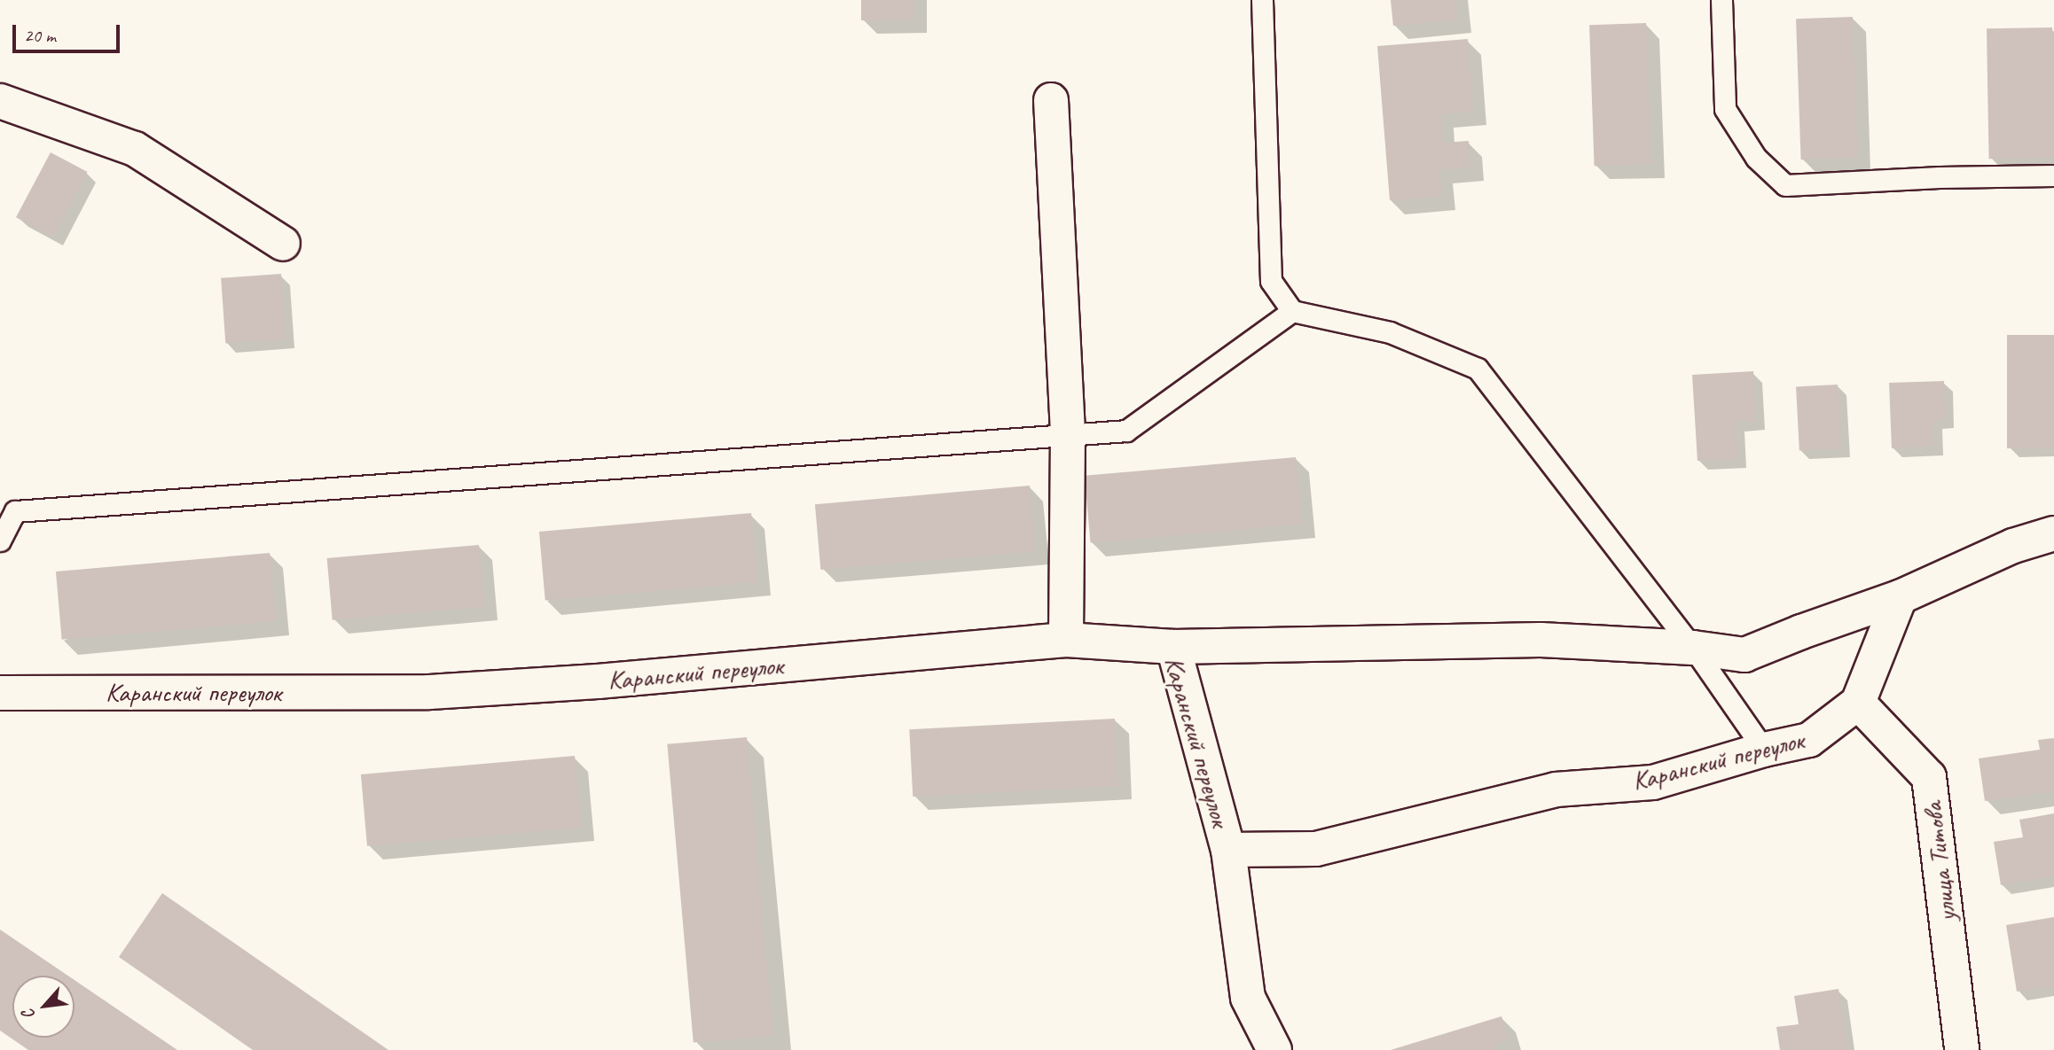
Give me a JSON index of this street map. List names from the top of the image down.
{
  "streets": {
    "street": ["Каранский переулок", "улица Титова"]
  },
  "crossings": [
    ["Каранский переулок", "улица Титова"]
  ],
  "scale_bar": "20 m",
  "north": "bottom left"
}
